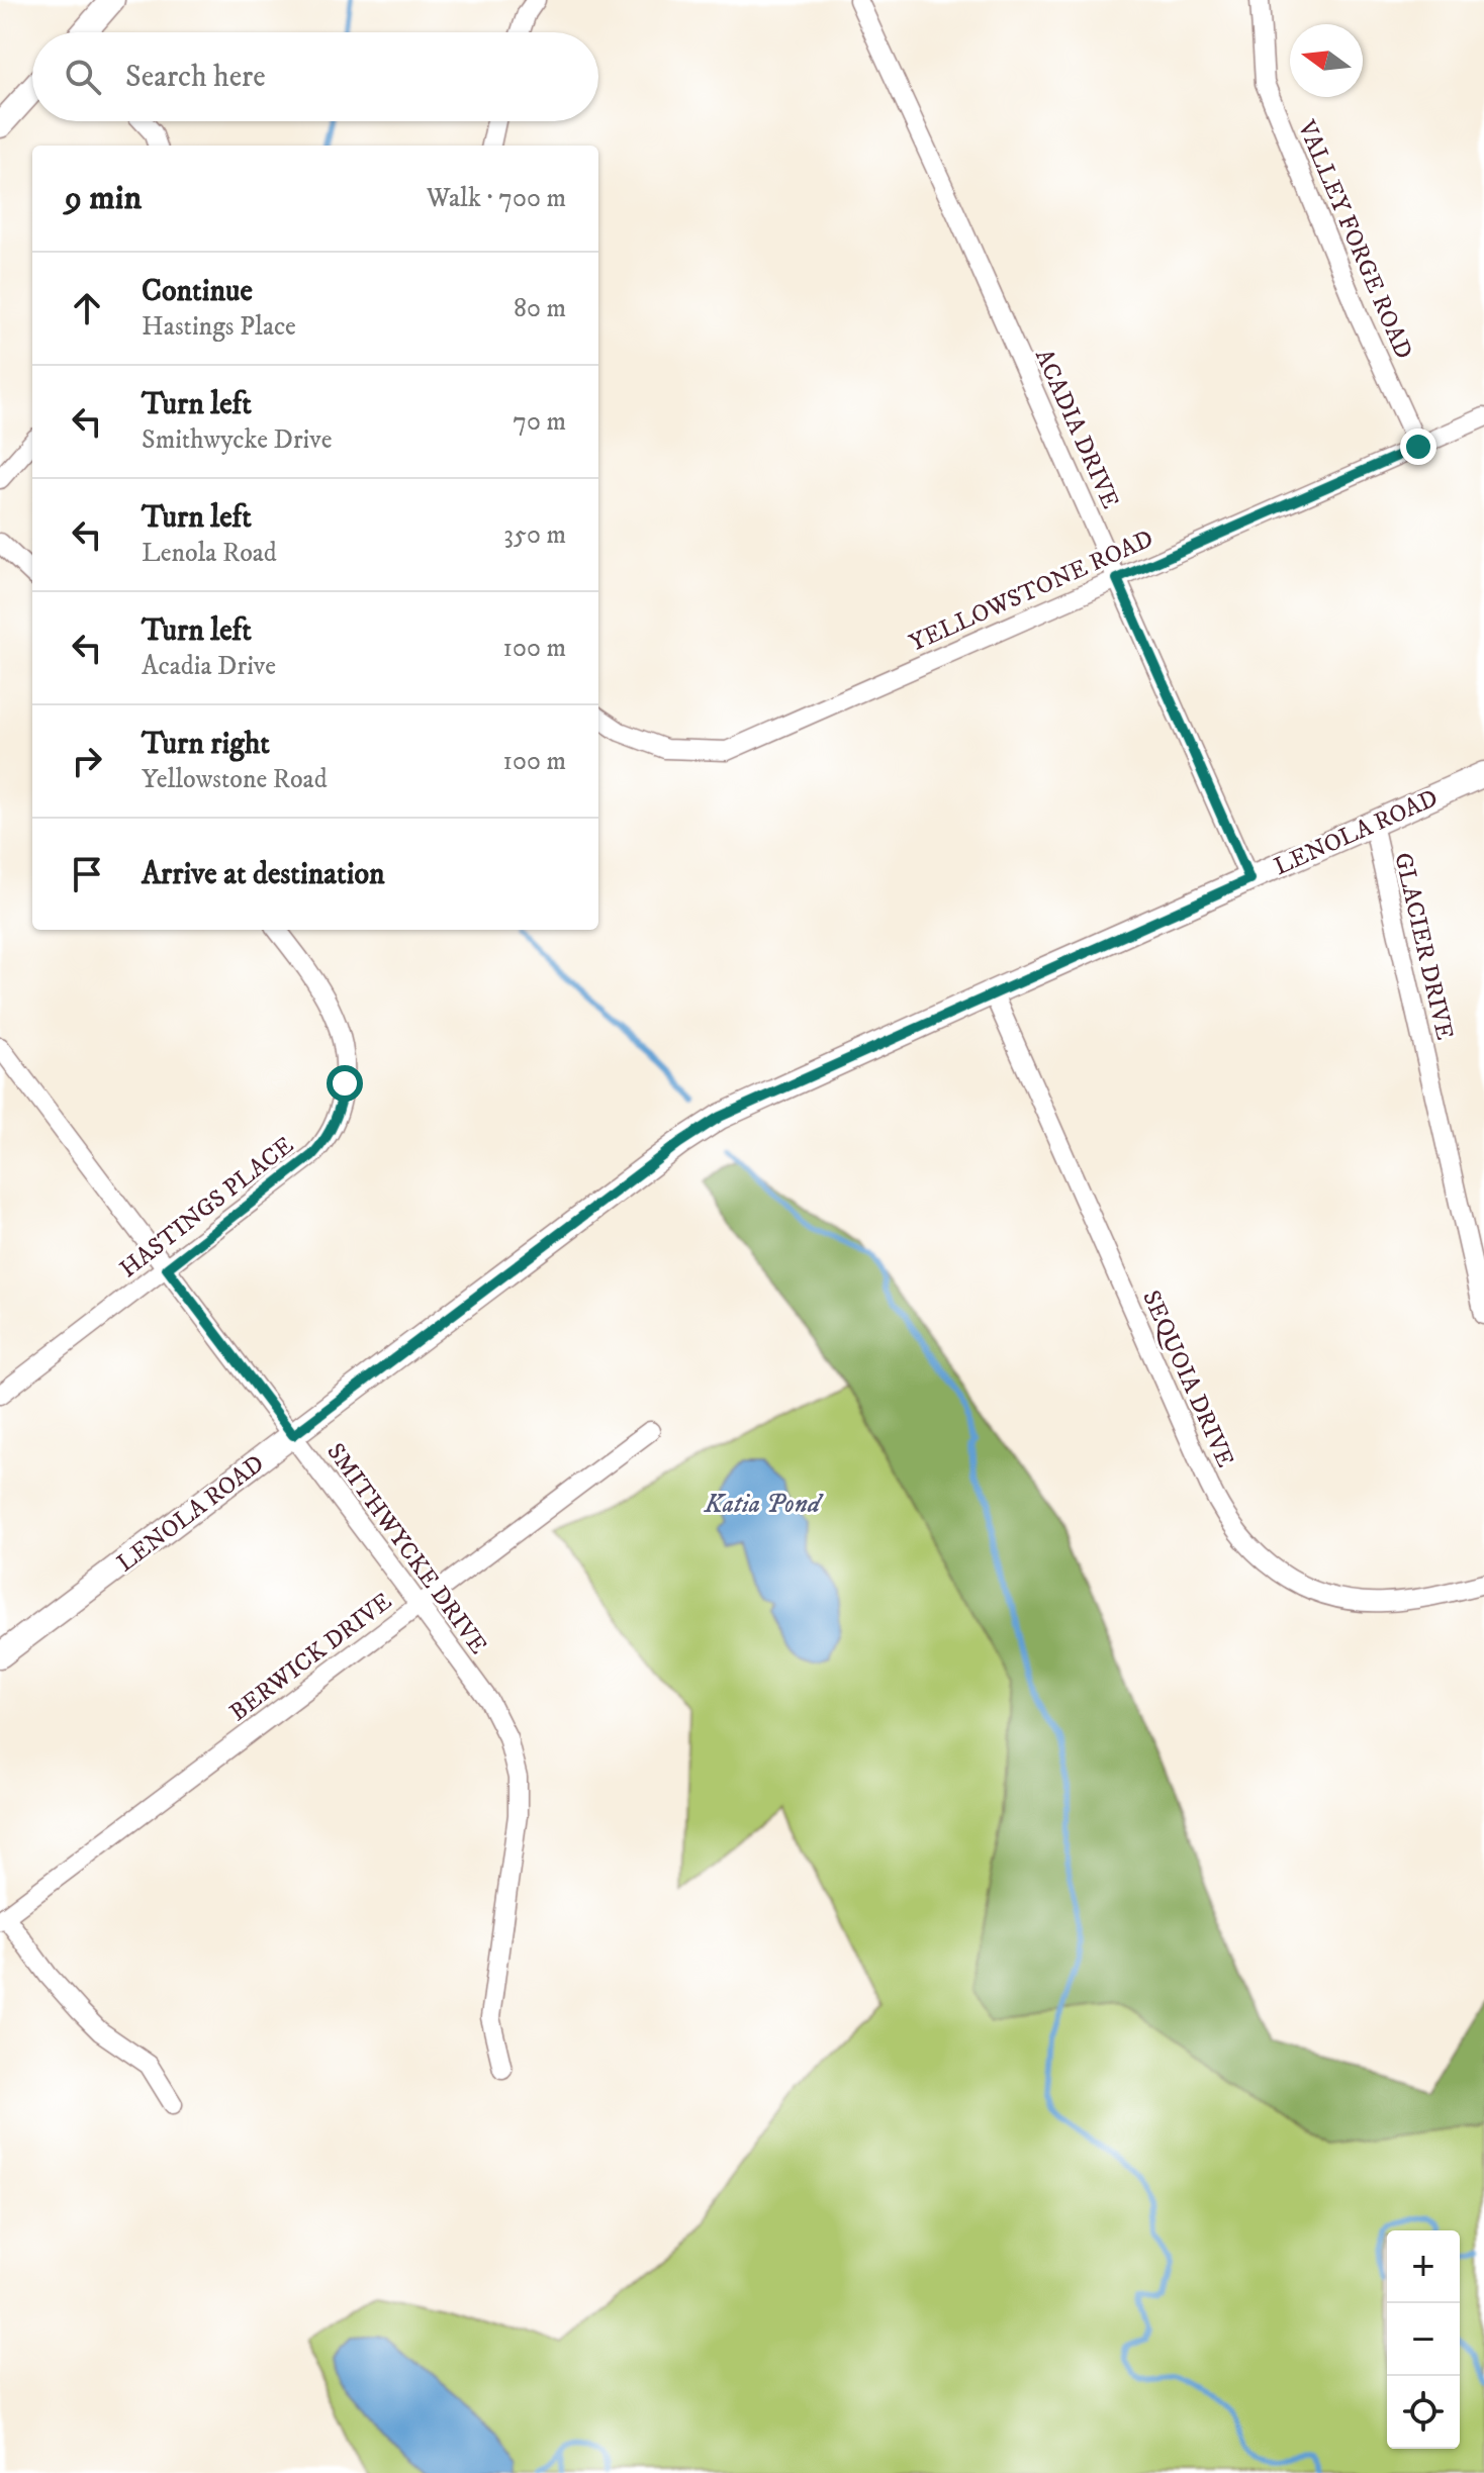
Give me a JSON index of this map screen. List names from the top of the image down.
{
  "streets": {
    "main road": ["LENOLA ROAD"],
    "street": [
      "VALLEY FORGE ROAD",
      "ACADIA DRIVE",
      "YELLOWSTONE ROAD",
      "GLACIER DRIVE",
      "HASTINGS PLACE",
      "SEQUOIA DRIVE",
      "SMITHWYCKE DRIVE",
      "BERWICK DRIVE"
    ]
  },
  "crossings": [
    ["VALLEY FORGE ROAD", "YELLOWSTONE ROAD"],
    ["ACADIA DRIVE", "YELLOWSTONE ROAD"],
    ["ACADIA DRIVE", "LENOLA ROAD"],
    ["LENOLA ROAD", "GLACIER DRIVE"],
    ["LENOLA ROAD", "SEQUOIA DRIVE"],
    ["LENOLA ROAD", "SMITHWYCKE DRIVE"],
    ["HASTINGS PLACE", "SMITHWYCKE DRIVE"],
    ["SMITHWYCKE DRIVE", "BERWICK DRIVE"]
  ],
  "water": ["Katia Pond"],
  "north": "left",
  "page": {
    "search": "Search here",
    "heading": ["9 min", "Walk · 700 m"],
    "list": [
      ["Continue", "Hastings Place", "80 m"],
      ["Turn left", "Smithwycke Drive", "70 m"],
      ["Turn left", "Lenola Road", "350 m"],
      ["Turn left", "Acadia Drive", "100 m"],
      ["Turn right", "Yellowstone Road", "100 m"],
      "Arrive at destination"
    ],
    "map_buttons": ["+", "−"]
  }
}
